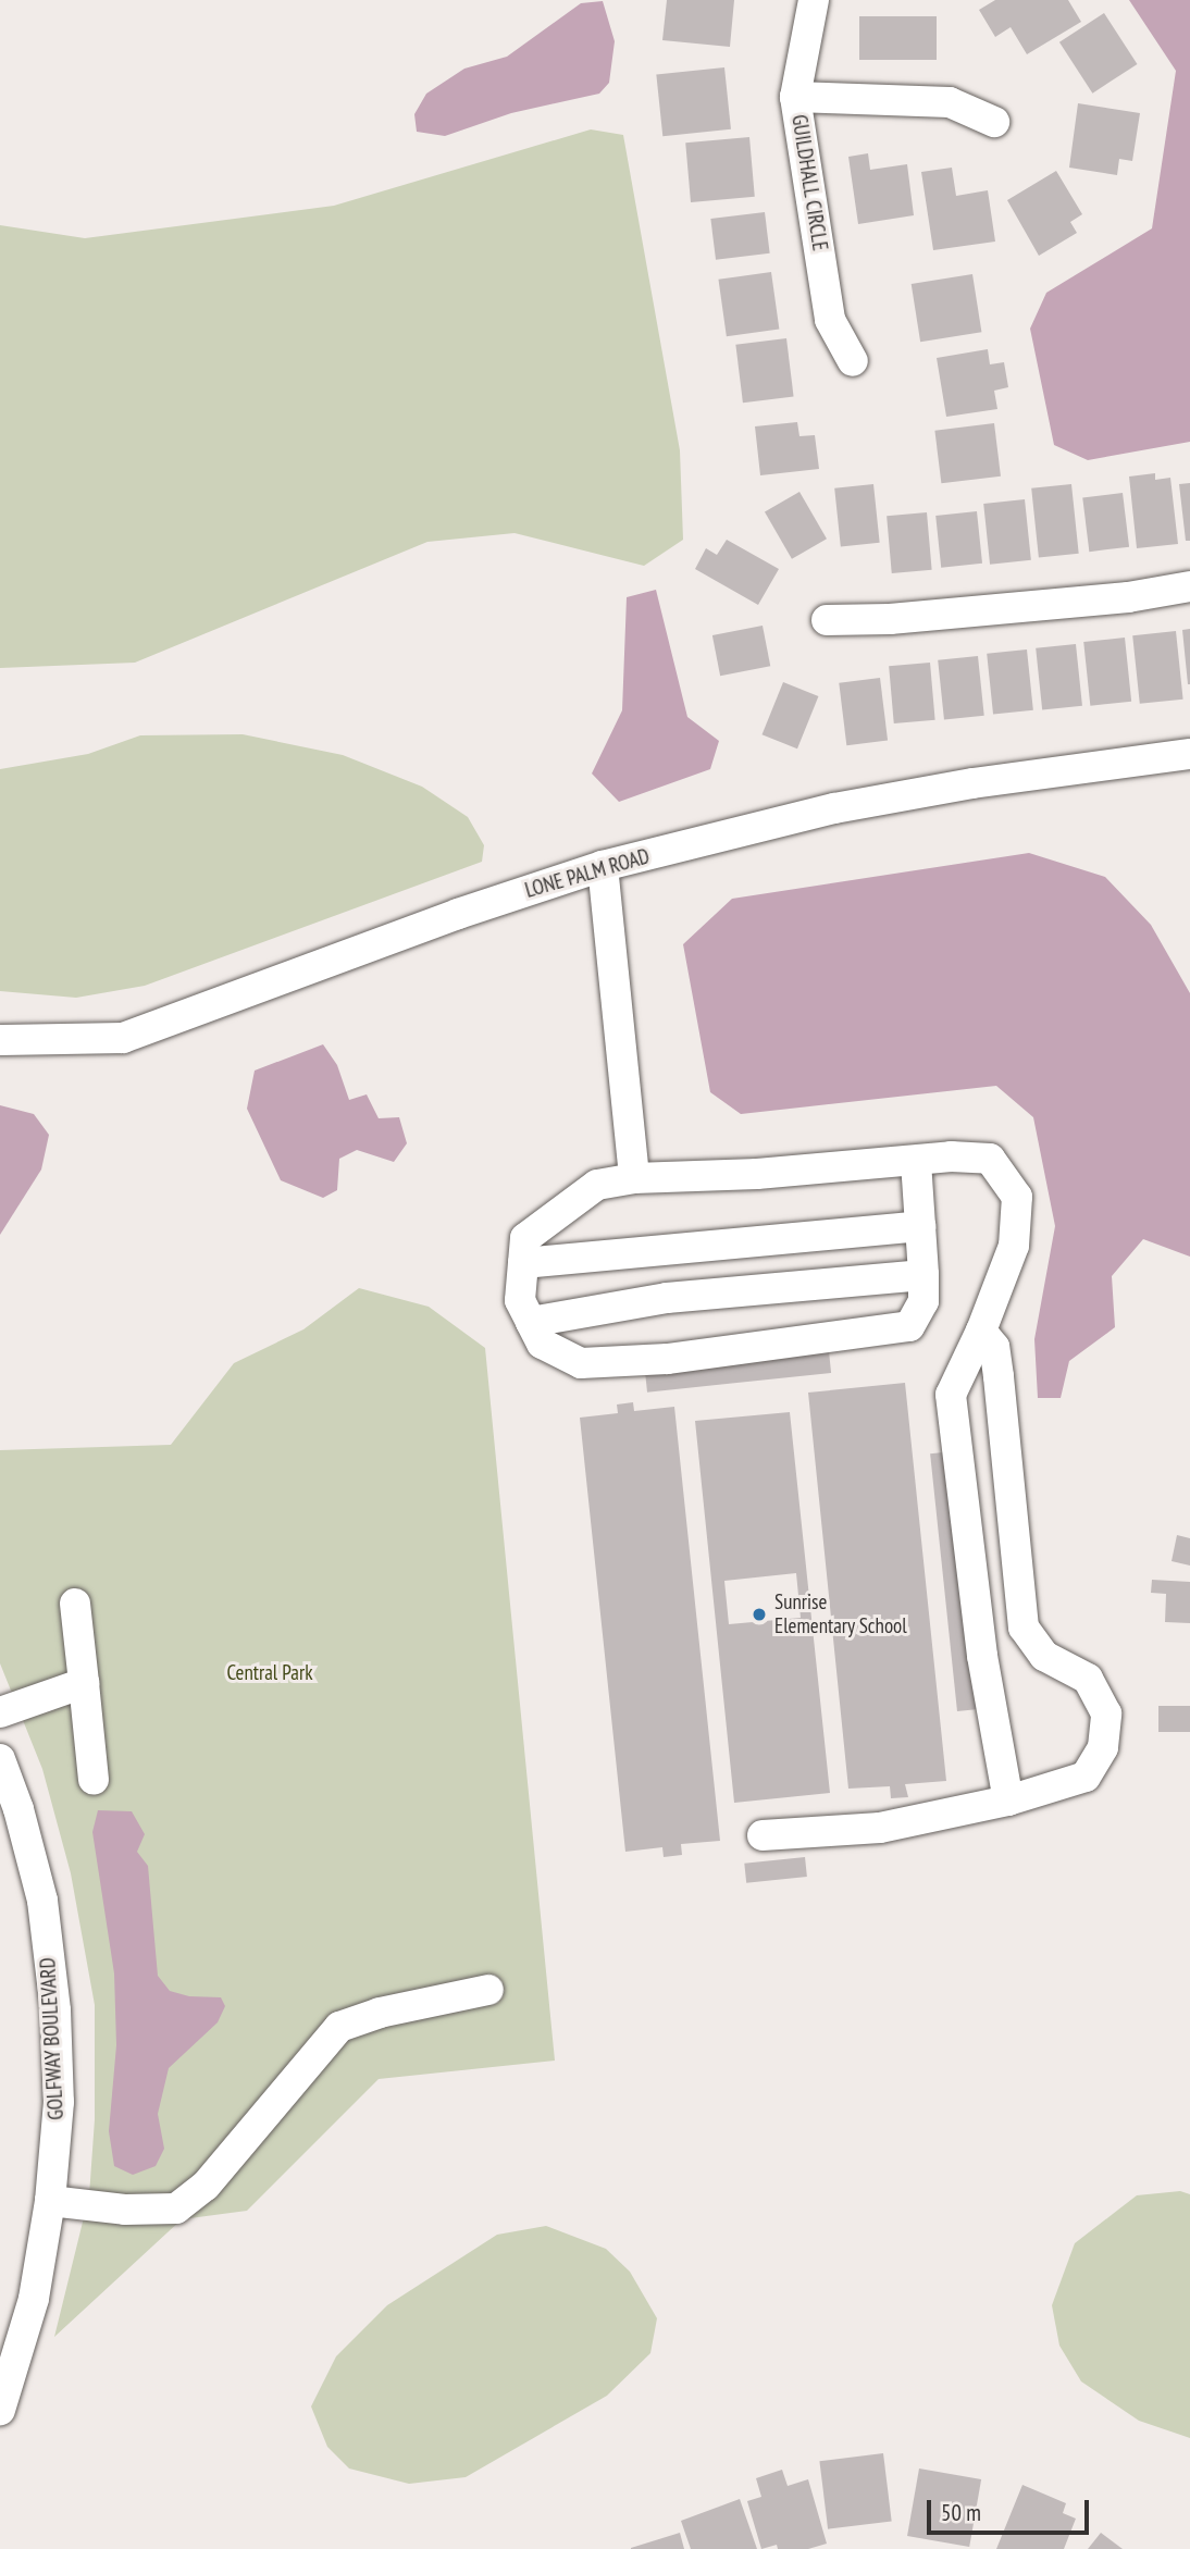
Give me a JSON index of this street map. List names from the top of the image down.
{
  "streets": {
    "street": ["GUILDHALL CIRCLE", "LONE PALM ROAD", "GOLFWAY BOULEVARD"]
  },
  "parks": ["Central Park"],
  "places": ["Sunrise Elementary School"],
  "scale_bar": "50 m"
}
